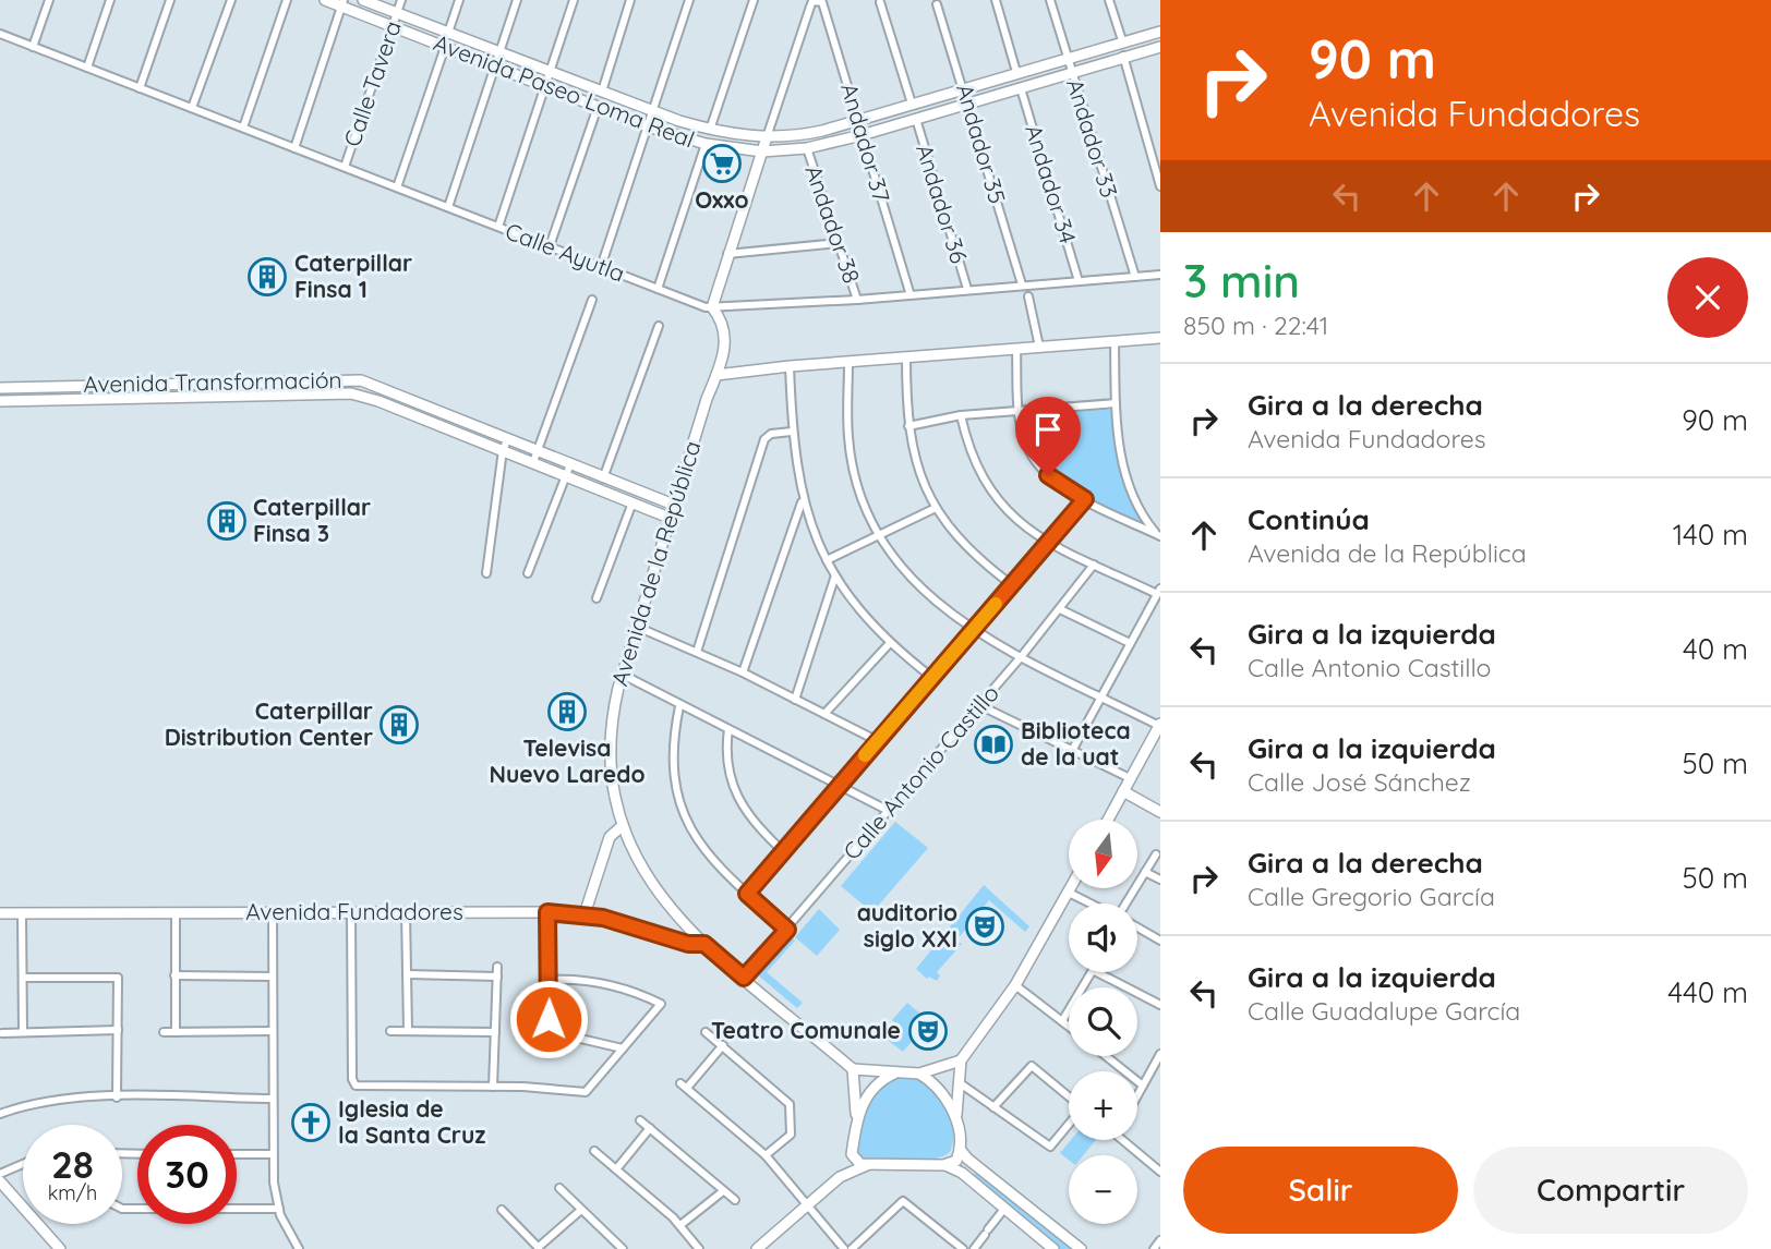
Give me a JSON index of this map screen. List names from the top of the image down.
{
  "streets": {
    "street": [
      "Calle Tavera",
      "Avenida Paseo Loma Real",
      "Andador 33",
      "Andador 37",
      "Andador 35",
      "Andador 34",
      "Andador 36",
      "Andador 38",
      "Calle Ayutla",
      "Avenida Transformación",
      "Avenida de la República",
      "Calle Antonio Castillo",
      "Avenida Fundadores"
    ]
  },
  "crossings": [
    ["Calle Tavera", "Avenida Paseo Loma Real"],
    ["Calle Tavera", "Calle Ayutla"],
    ["Avenida Paseo Loma Real", "Andador 33"],
    ["Avenida Paseo Loma Real", "Andador 37"],
    ["Avenida Paseo Loma Real", "Andador 35"],
    ["Avenida Paseo Loma Real", "Andador 34"],
    ["Avenida Paseo Loma Real", "Andador 36"],
    ["Avenida Paseo Loma Real", "Andador 38"],
    ["Andador 33", "Calle Ayutla"],
    ["Andador 37", "Calle Ayutla"],
    ["Andador 35", "Calle Ayutla"],
    ["Andador 34", "Calle Ayutla"],
    ["Andador 36", "Calle Ayutla"],
    ["Andador 38", "Calle Ayutla"],
    ["Calle Ayutla", "Avenida de la República"],
    ["Avenida Transformación", "Avenida de la República"],
    ["Avenida de la República", "Calle Antonio Castillo"],
    ["Avenida de la República", "Avenida Fundadores"]
  ],
  "places": {
    "supermarket": ["Oxxo"],
    "building": [
      "Caterpillar Finsa 1",
      "Caterpillar Finsa 3",
      "Televisa Nuevo Laredo",
      "Caterpillar Distribution Center"
    ],
    "library": ["Biblioteca de la uat"],
    "theatre": ["auditorio siglo XXI", "Teatro Comunale"],
    "church": ["Iglesia de la Santa Cruz"]
  },
  "north": "bottom",
  "page": {
    "turn": ["90 m", "Avenida Fundadores"],
    "heading": ["3 min", "850 m · 22:41"],
    "list": [
      {
        "name": "Gira a la derecha",
        "note": "Avenida Fundadores",
        "value": "90 m"
      },
      {
        "name": "Continúa",
        "note": "Avenida de la República",
        "value": "140 m"
      },
      {
        "name": "Gira a la izquierda",
        "note": "Calle Antonio Castillo",
        "value": "40 m"
      },
      {
        "name": "Gira a la izquierda",
        "note": "Calle José Sánchez",
        "value": "50 m"
      },
      {
        "name": "Gira a la derecha",
        "note": "Calle Gregorio García",
        "value": "50 m"
      },
      {
        "name": "Gira a la izquierda",
        "note": "Calle Guadalupe García",
        "value": "440 m"
      }
    ],
    "map_buttons": ["+", "−"],
    "speed": "28 km/h",
    "limit": "30",
    "buttons": ["Salir", "Compartir"]
  }
}
